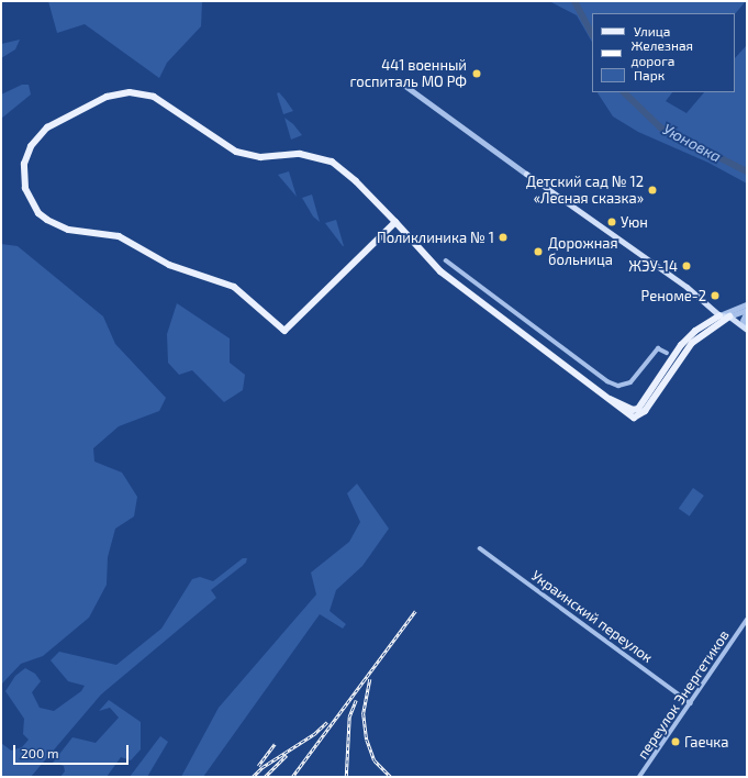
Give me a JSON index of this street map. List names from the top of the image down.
{
  "streets": {
    "street": ["Украинский переулок", "переулок Энергетиков"]
  },
  "crossings": [
    ["Украинский переулок", "переулок Энергетиков"]
  ],
  "water": ["Уюновка"],
  "places": [
    "441 военный госпиталь МО РФ",
    "Детский сад № 12 «Лесная сказка»",
    "Уюн",
    "Поликлиника № 1",
    "Дорожная больница",
    "ЖЭУ-14",
    "Реноме-2",
    "Гаечка"
  ],
  "legend": ["Улица", "Железная дорога", "Парк"],
  "scale_bar": "200 m"
}
